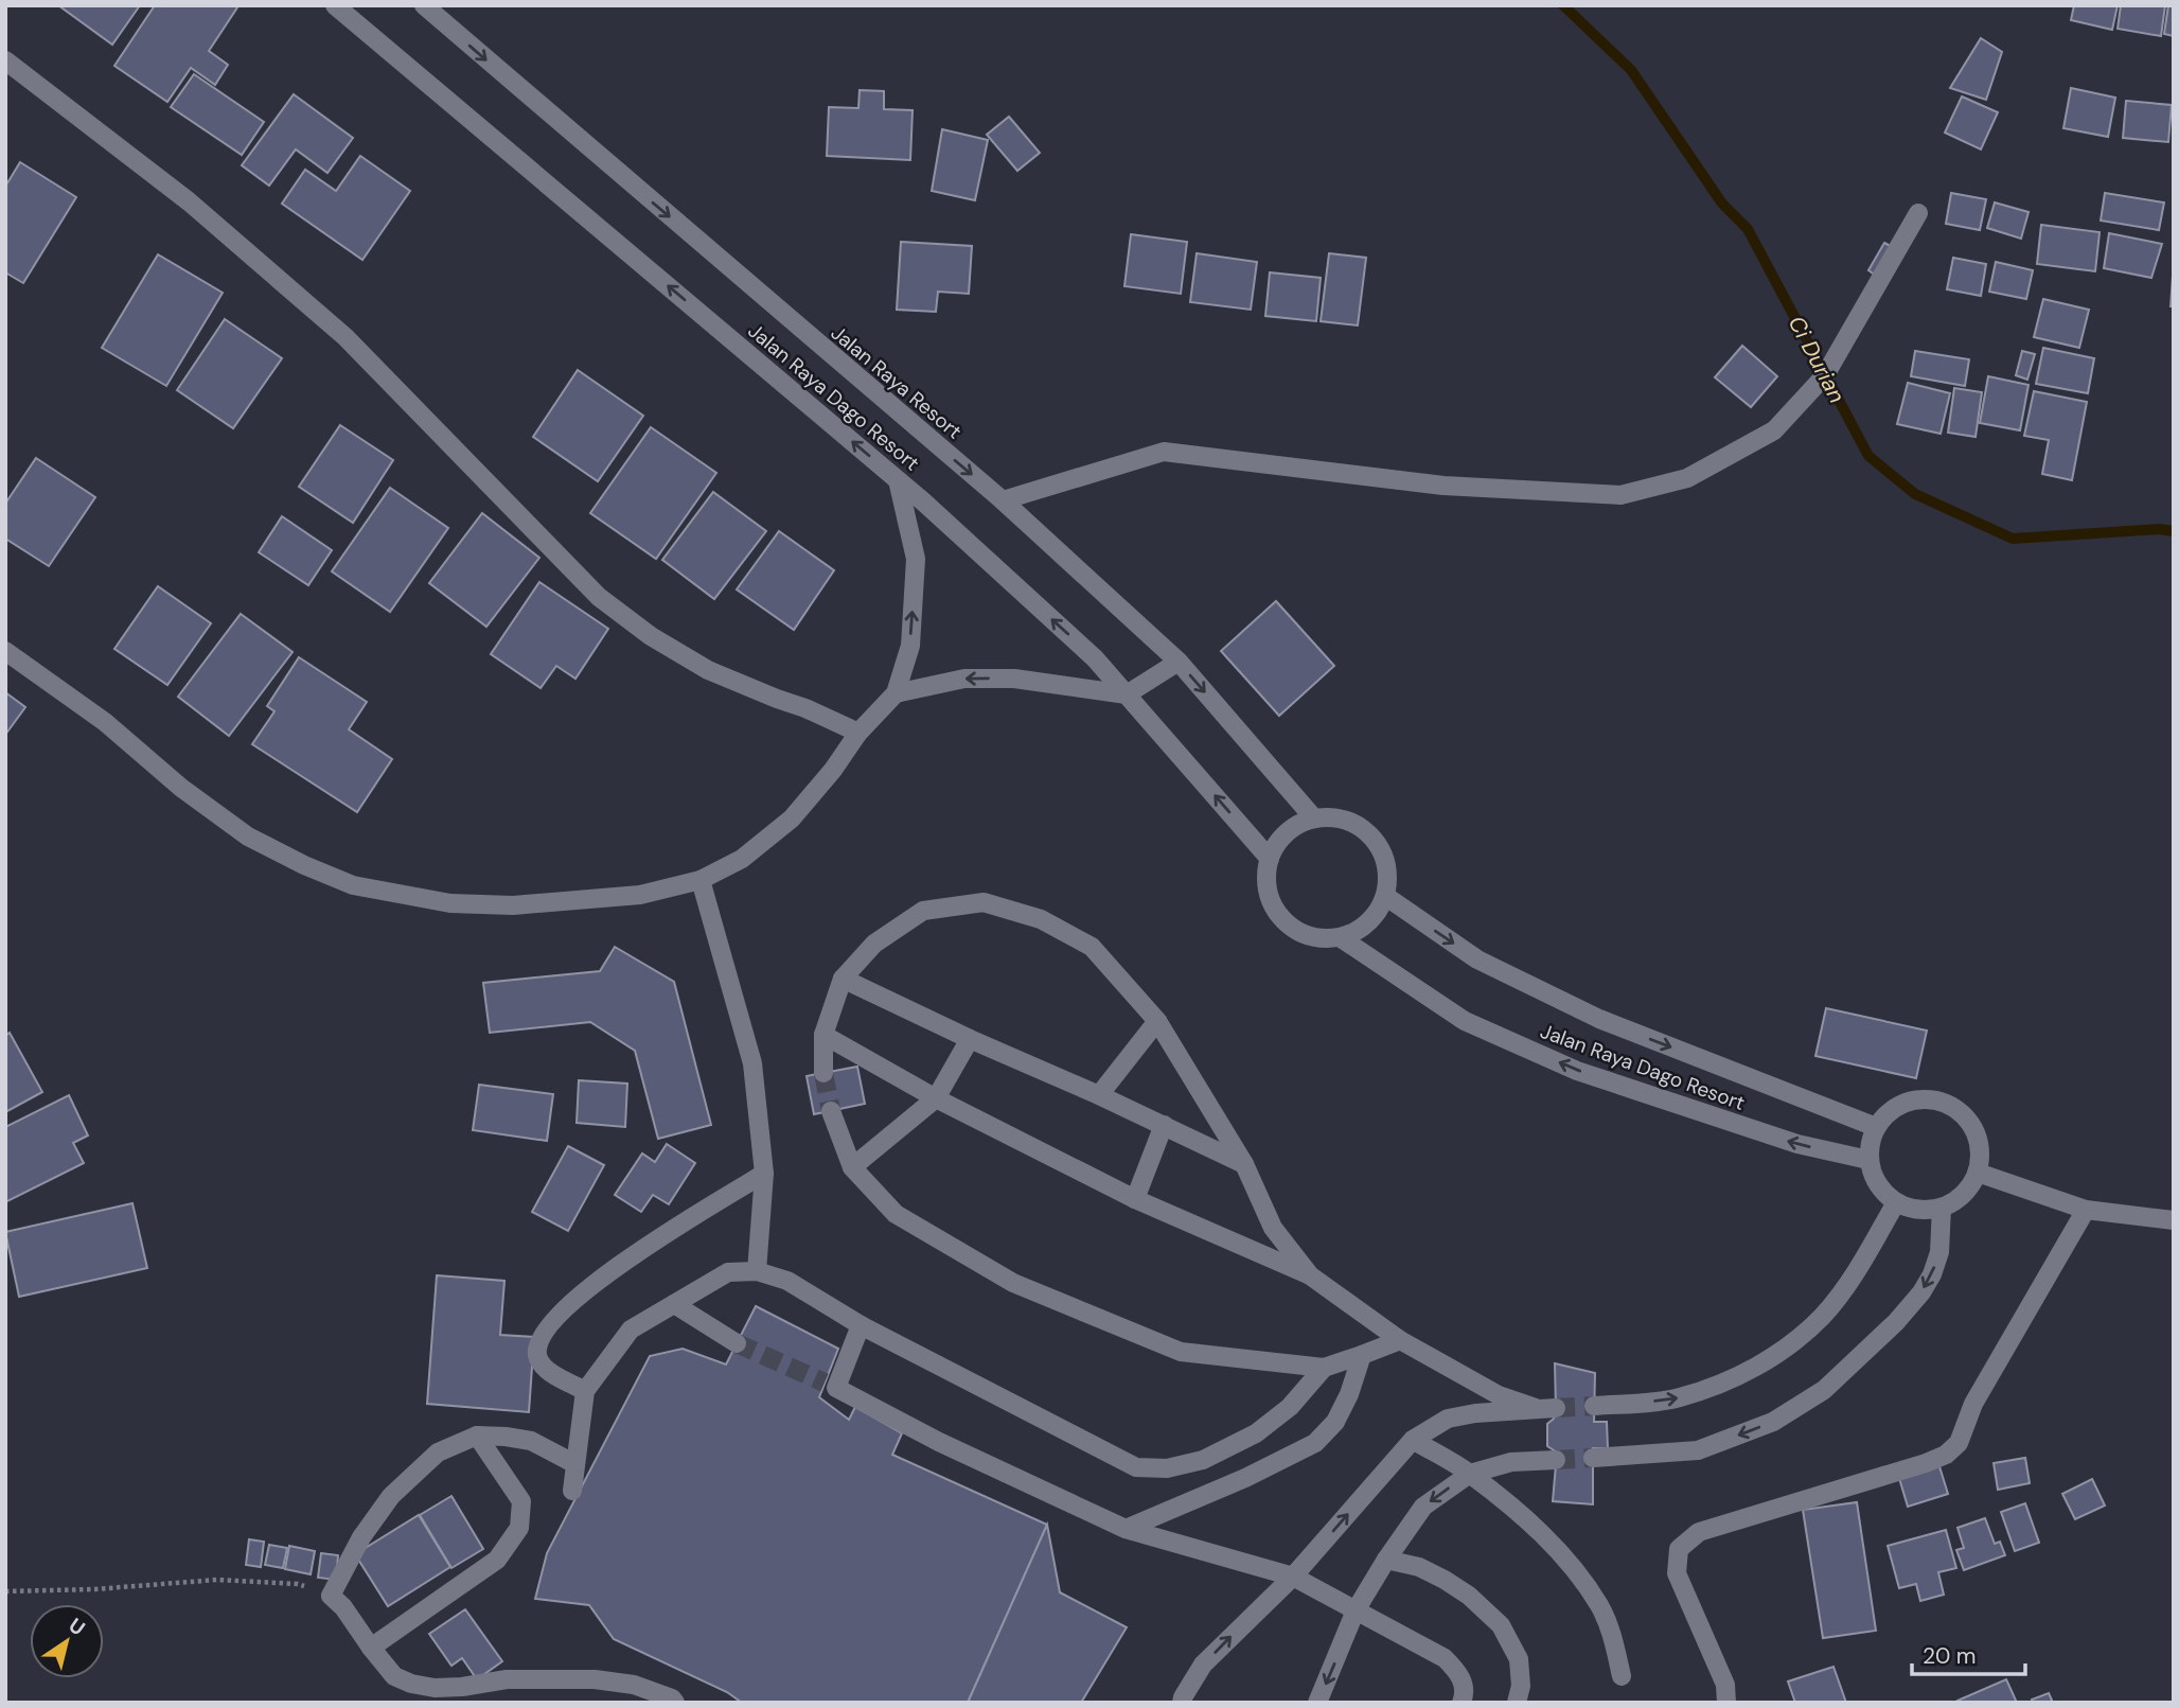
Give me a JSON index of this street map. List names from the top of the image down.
{
  "streets": {
    "street": ["Jalan Raya Resort", "Jalan Raya Dago Resort"]
  },
  "crossings": [
    ["Jalan Raya Resort", "Jalan Raya Dago Resort"]
  ],
  "one_way": ["Jalan Raya Resort"],
  "water": ["Ci Durian"],
  "scale_bar": "20 m",
  "north": "top right"
}
